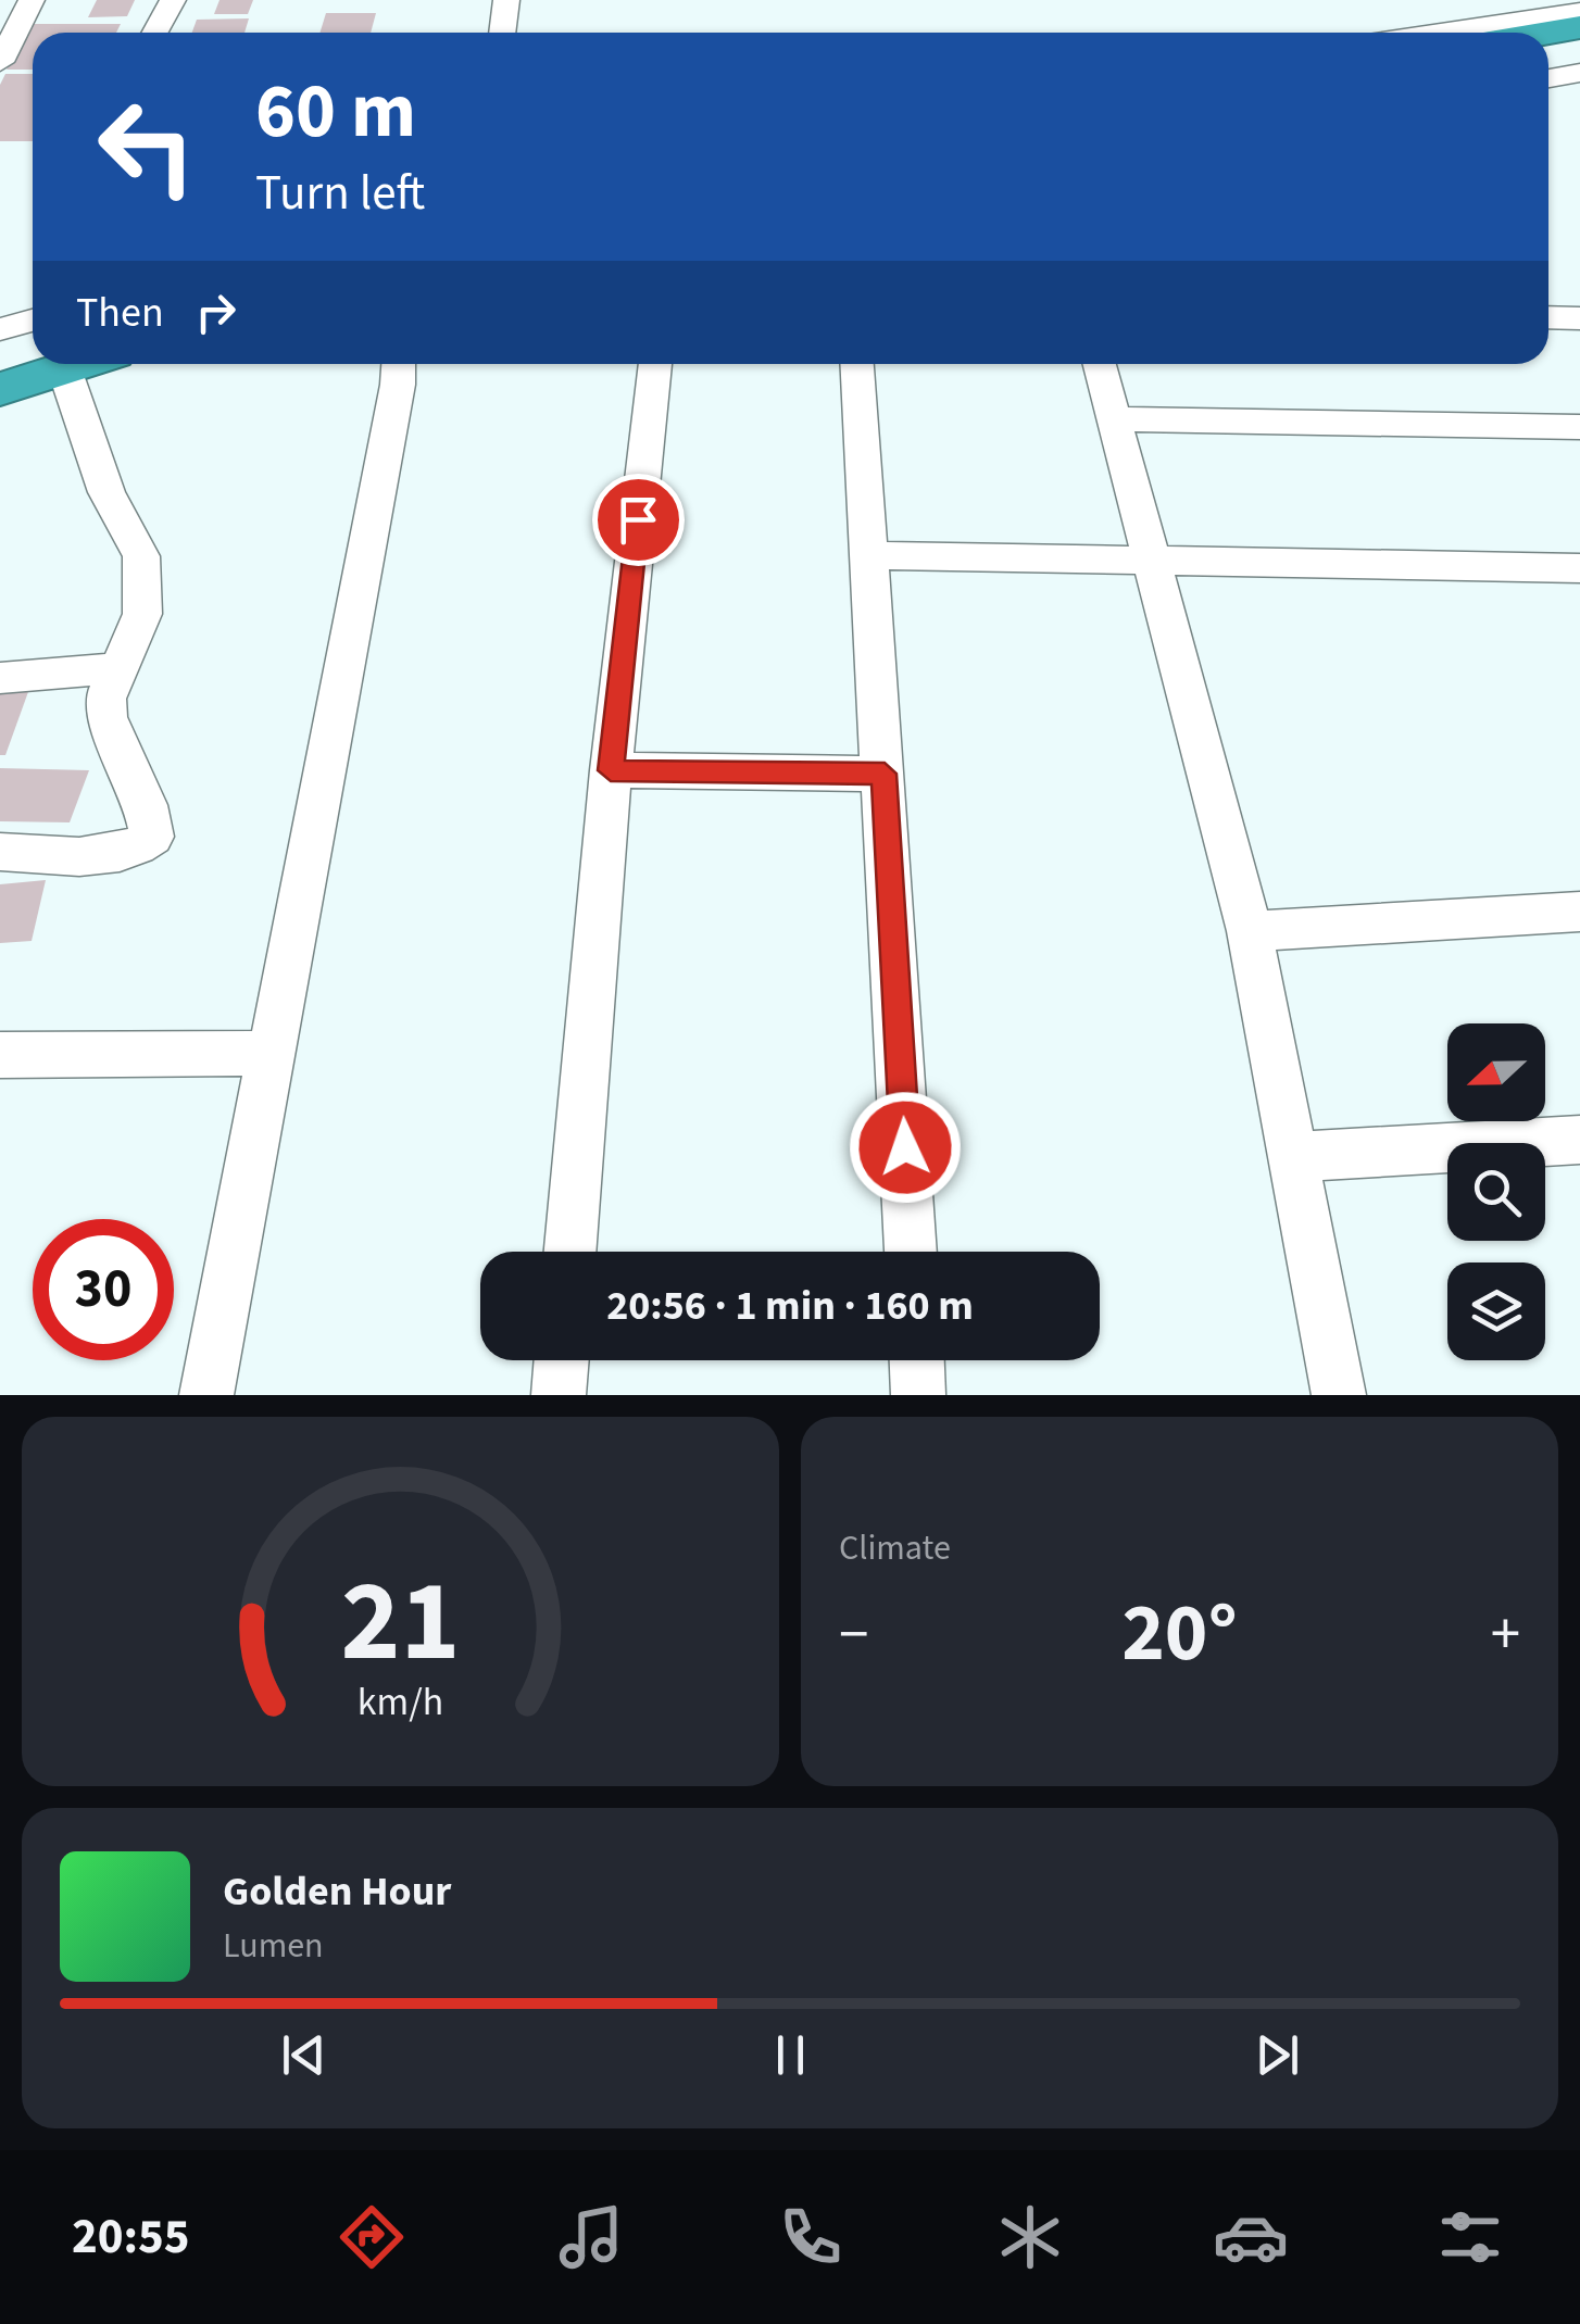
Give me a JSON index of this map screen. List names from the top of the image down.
{
  "north": "left",
  "page": {
    "turn": ["60 m", "Turn left"],
    "then": "Then",
    "limit": "30",
    "trip": "20:56 · 1 min · 160 m",
    "tile": "Climate",
    "heat": ["−", "20°", "+"],
    "song": ["Golden Hour", "Lumen"],
    "tabs": "20:55",
    "gauge": ["21", "km/h"]
  }
}
